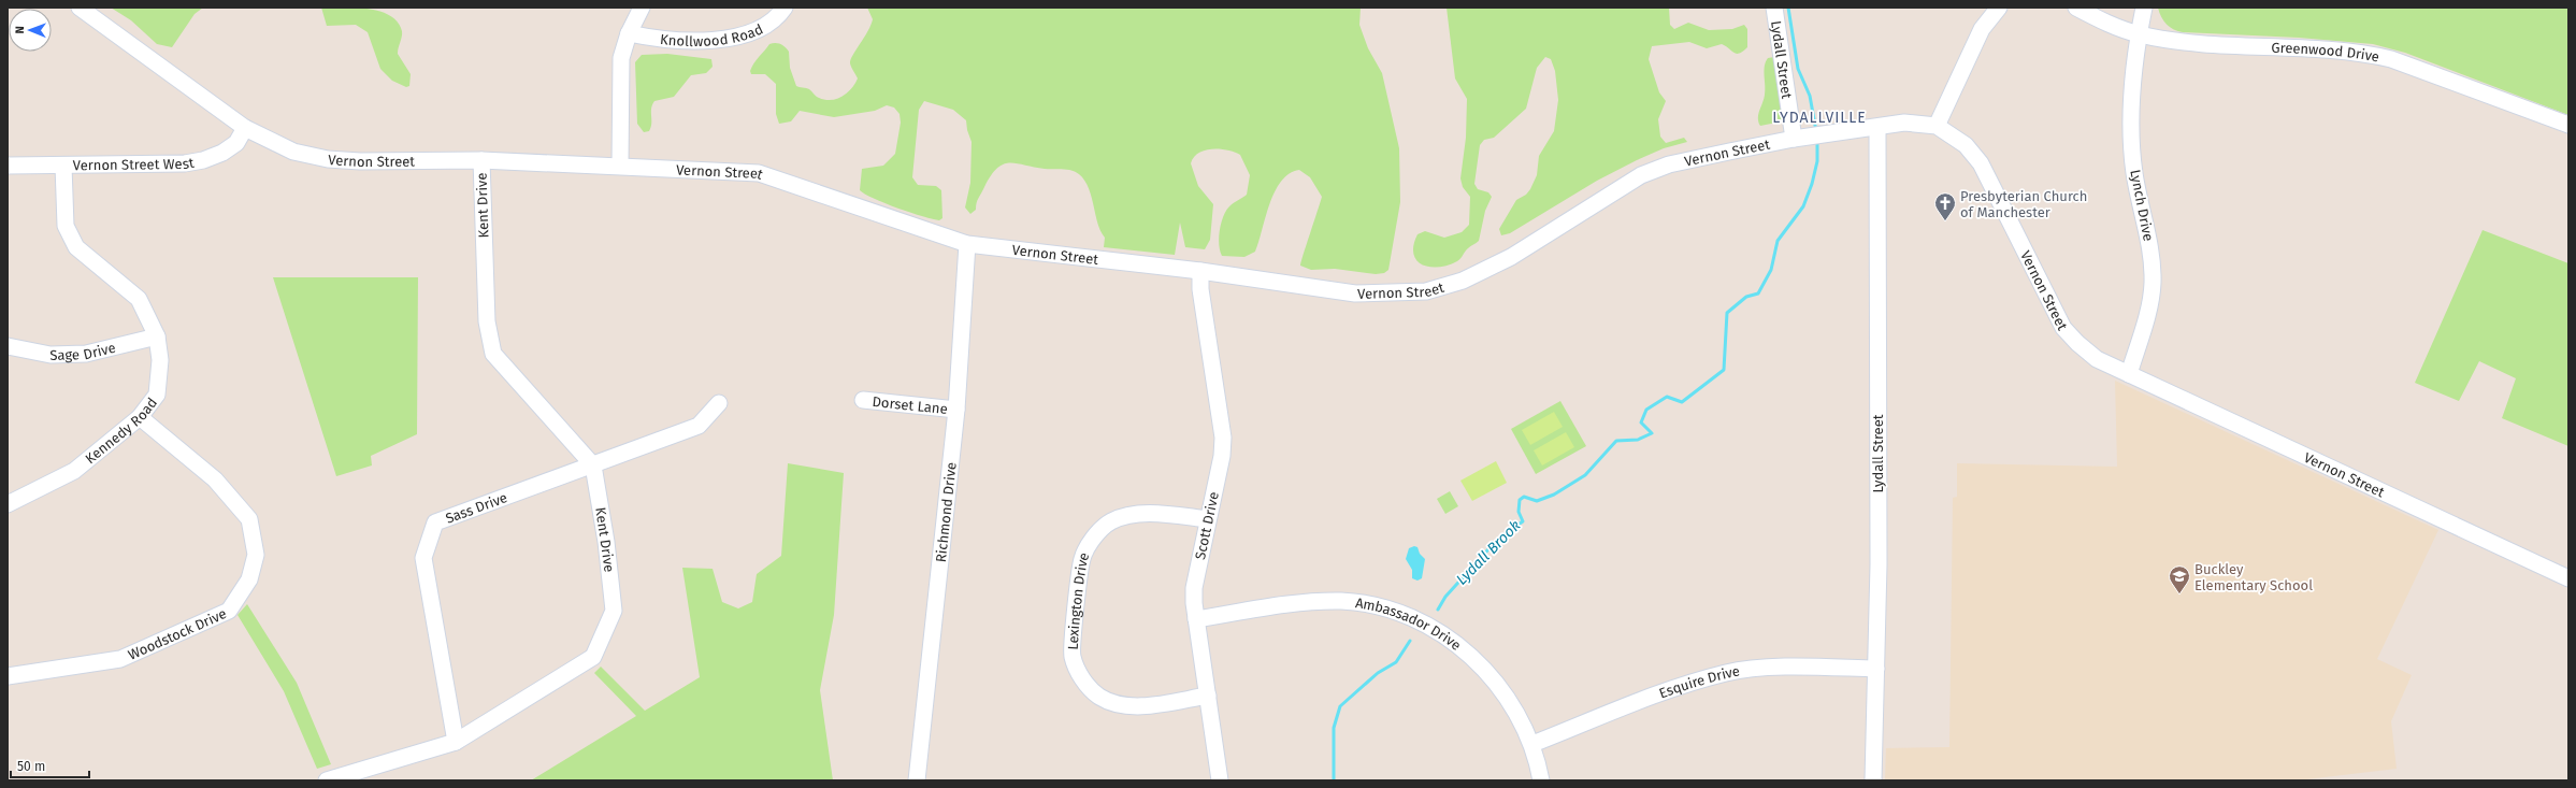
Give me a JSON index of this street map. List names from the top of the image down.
{
  "streets": {
    "street": [
      "Knollwood Road",
      "Greenwood Drive",
      "Lydall Street",
      "Vernon Street",
      "Vernon Street West",
      "Kent Drive",
      "Lynch Drive",
      "Sage Drive",
      "Dorset Lane",
      "Kennedy Road",
      "Sass Drive",
      "Richmond Drive",
      "Scott Drive",
      "Lexington Drive",
      "Ambassador Drive",
      "Woodstock Drive",
      "Esquire Drive"
    ]
  },
  "crossings": [
    ["Greenwood Drive", "Lynch Drive"],
    ["Lydall Street", "Vernon Street"],
    ["Lydall Street", "Esquire Drive"],
    ["Vernon Street", "Vernon Street West"],
    ["Vernon Street", "Kent Drive"],
    ["Vernon Street", "Lynch Drive"],
    ["Vernon Street", "Richmond Drive"],
    ["Vernon Street", "Scott Drive"],
    ["Vernon Street West", "Kennedy Road"],
    ["Kent Drive", "Sass Drive"],
    ["Sage Drive", "Kennedy Road"],
    ["Dorset Lane", "Richmond Drive"],
    ["Kennedy Road", "Woodstock Drive"],
    ["Scott Drive", "Lexington Drive"],
    ["Scott Drive", "Ambassador Drive"],
    ["Ambassador Drive", "Esquire Drive"]
  ],
  "districts": ["LYDALLVILLE"],
  "water": ["Lydall Brook"],
  "places": {
    "church": ["Presbyterian Church of Manchester"],
    "school or university": ["Buckley Elementary School"]
  },
  "scale_bar": "50 m",
  "north": "left"
}
